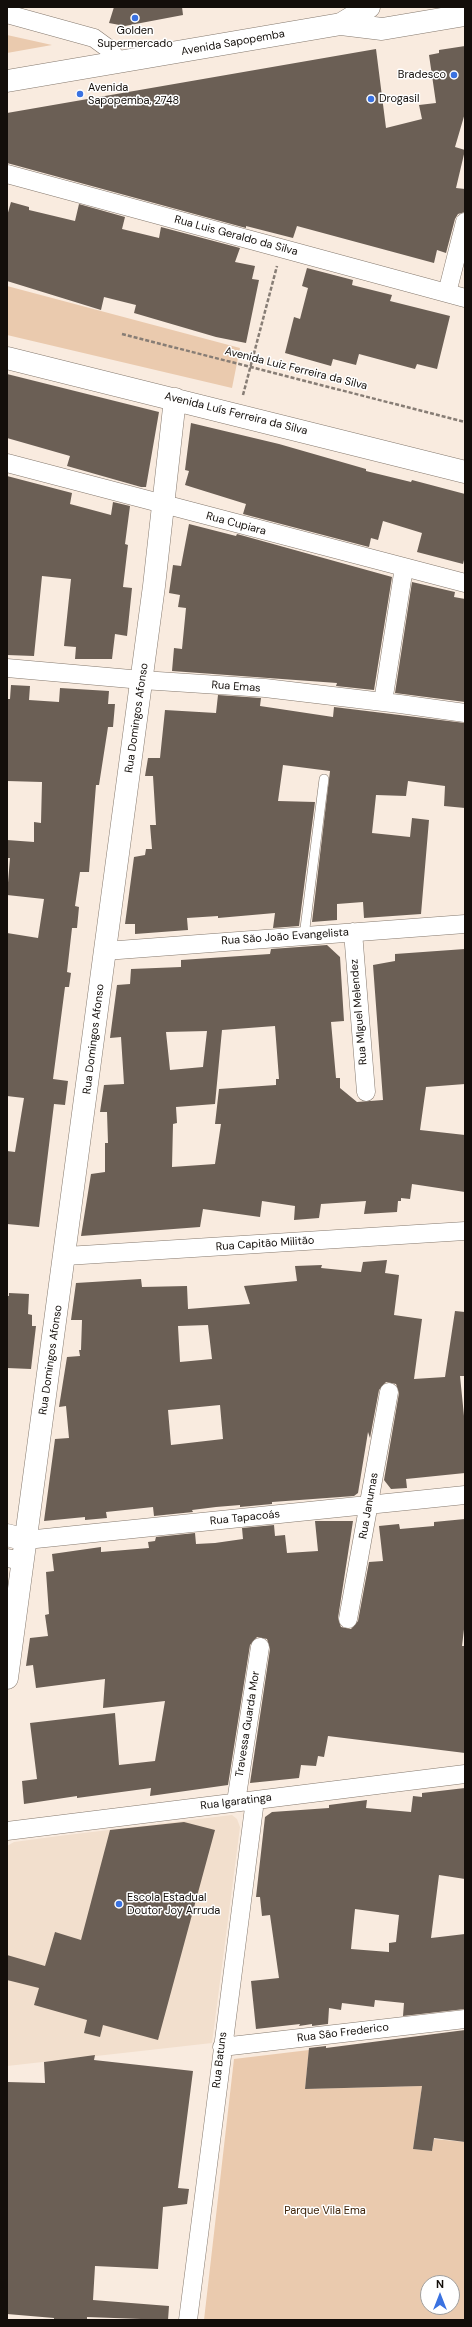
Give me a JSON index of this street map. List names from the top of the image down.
{
  "streets": {
    "street": [
      "Avenida Sapopemba",
      "Rua Luis Geraldo da Silva",
      "Avenida Luís Ferreira da Silva",
      "Rua Cupiara",
      "Rua Emas",
      "Rua Domingos Afonso",
      "Rua São João Evangelista",
      "Rua MIguel Melendez",
      "Rua Capitão Militão",
      "Rua Janumas",
      "Rua Tapacoás",
      "Travessa Guarda Mor",
      "Rua Igaratinga",
      "Rua São Frederico",
      "Rua Batuns"
    ],
    "path": ["Avenida Luiz Ferreira da Silva"]
  },
  "crossings": [
    ["Avenida Luís Ferreira da Silva", "Rua Domingos Afonso"],
    ["Rua Cupiara", "Rua Domingos Afonso"],
    ["Rua Emas", "Rua Domingos Afonso"],
    ["Rua Domingos Afonso", "Rua São João Evangelista"],
    ["Rua Domingos Afonso", "Rua Capitão Militão"],
    ["Rua Domingos Afonso", "Rua Tapacoás"],
    ["Rua São João Evangelista", "Rua MIguel Melendez"],
    ["Rua Janumas", "Rua Tapacoás"],
    ["Travessa Guarda Mor", "Rua Igaratinga"],
    ["Rua Igaratinga", "Rua Batuns"],
    ["Rua São Frederico", "Rua Batuns"]
  ],
  "parks": ["Parque Vila Ema"],
  "places": [
    "Golden Supermercado",
    "Bradesco",
    "Avenida Sapopemba, 2748",
    "Drogasil",
    "Escola Estadual Doutor Joy Arruda"
  ],
  "north": "top"
}
